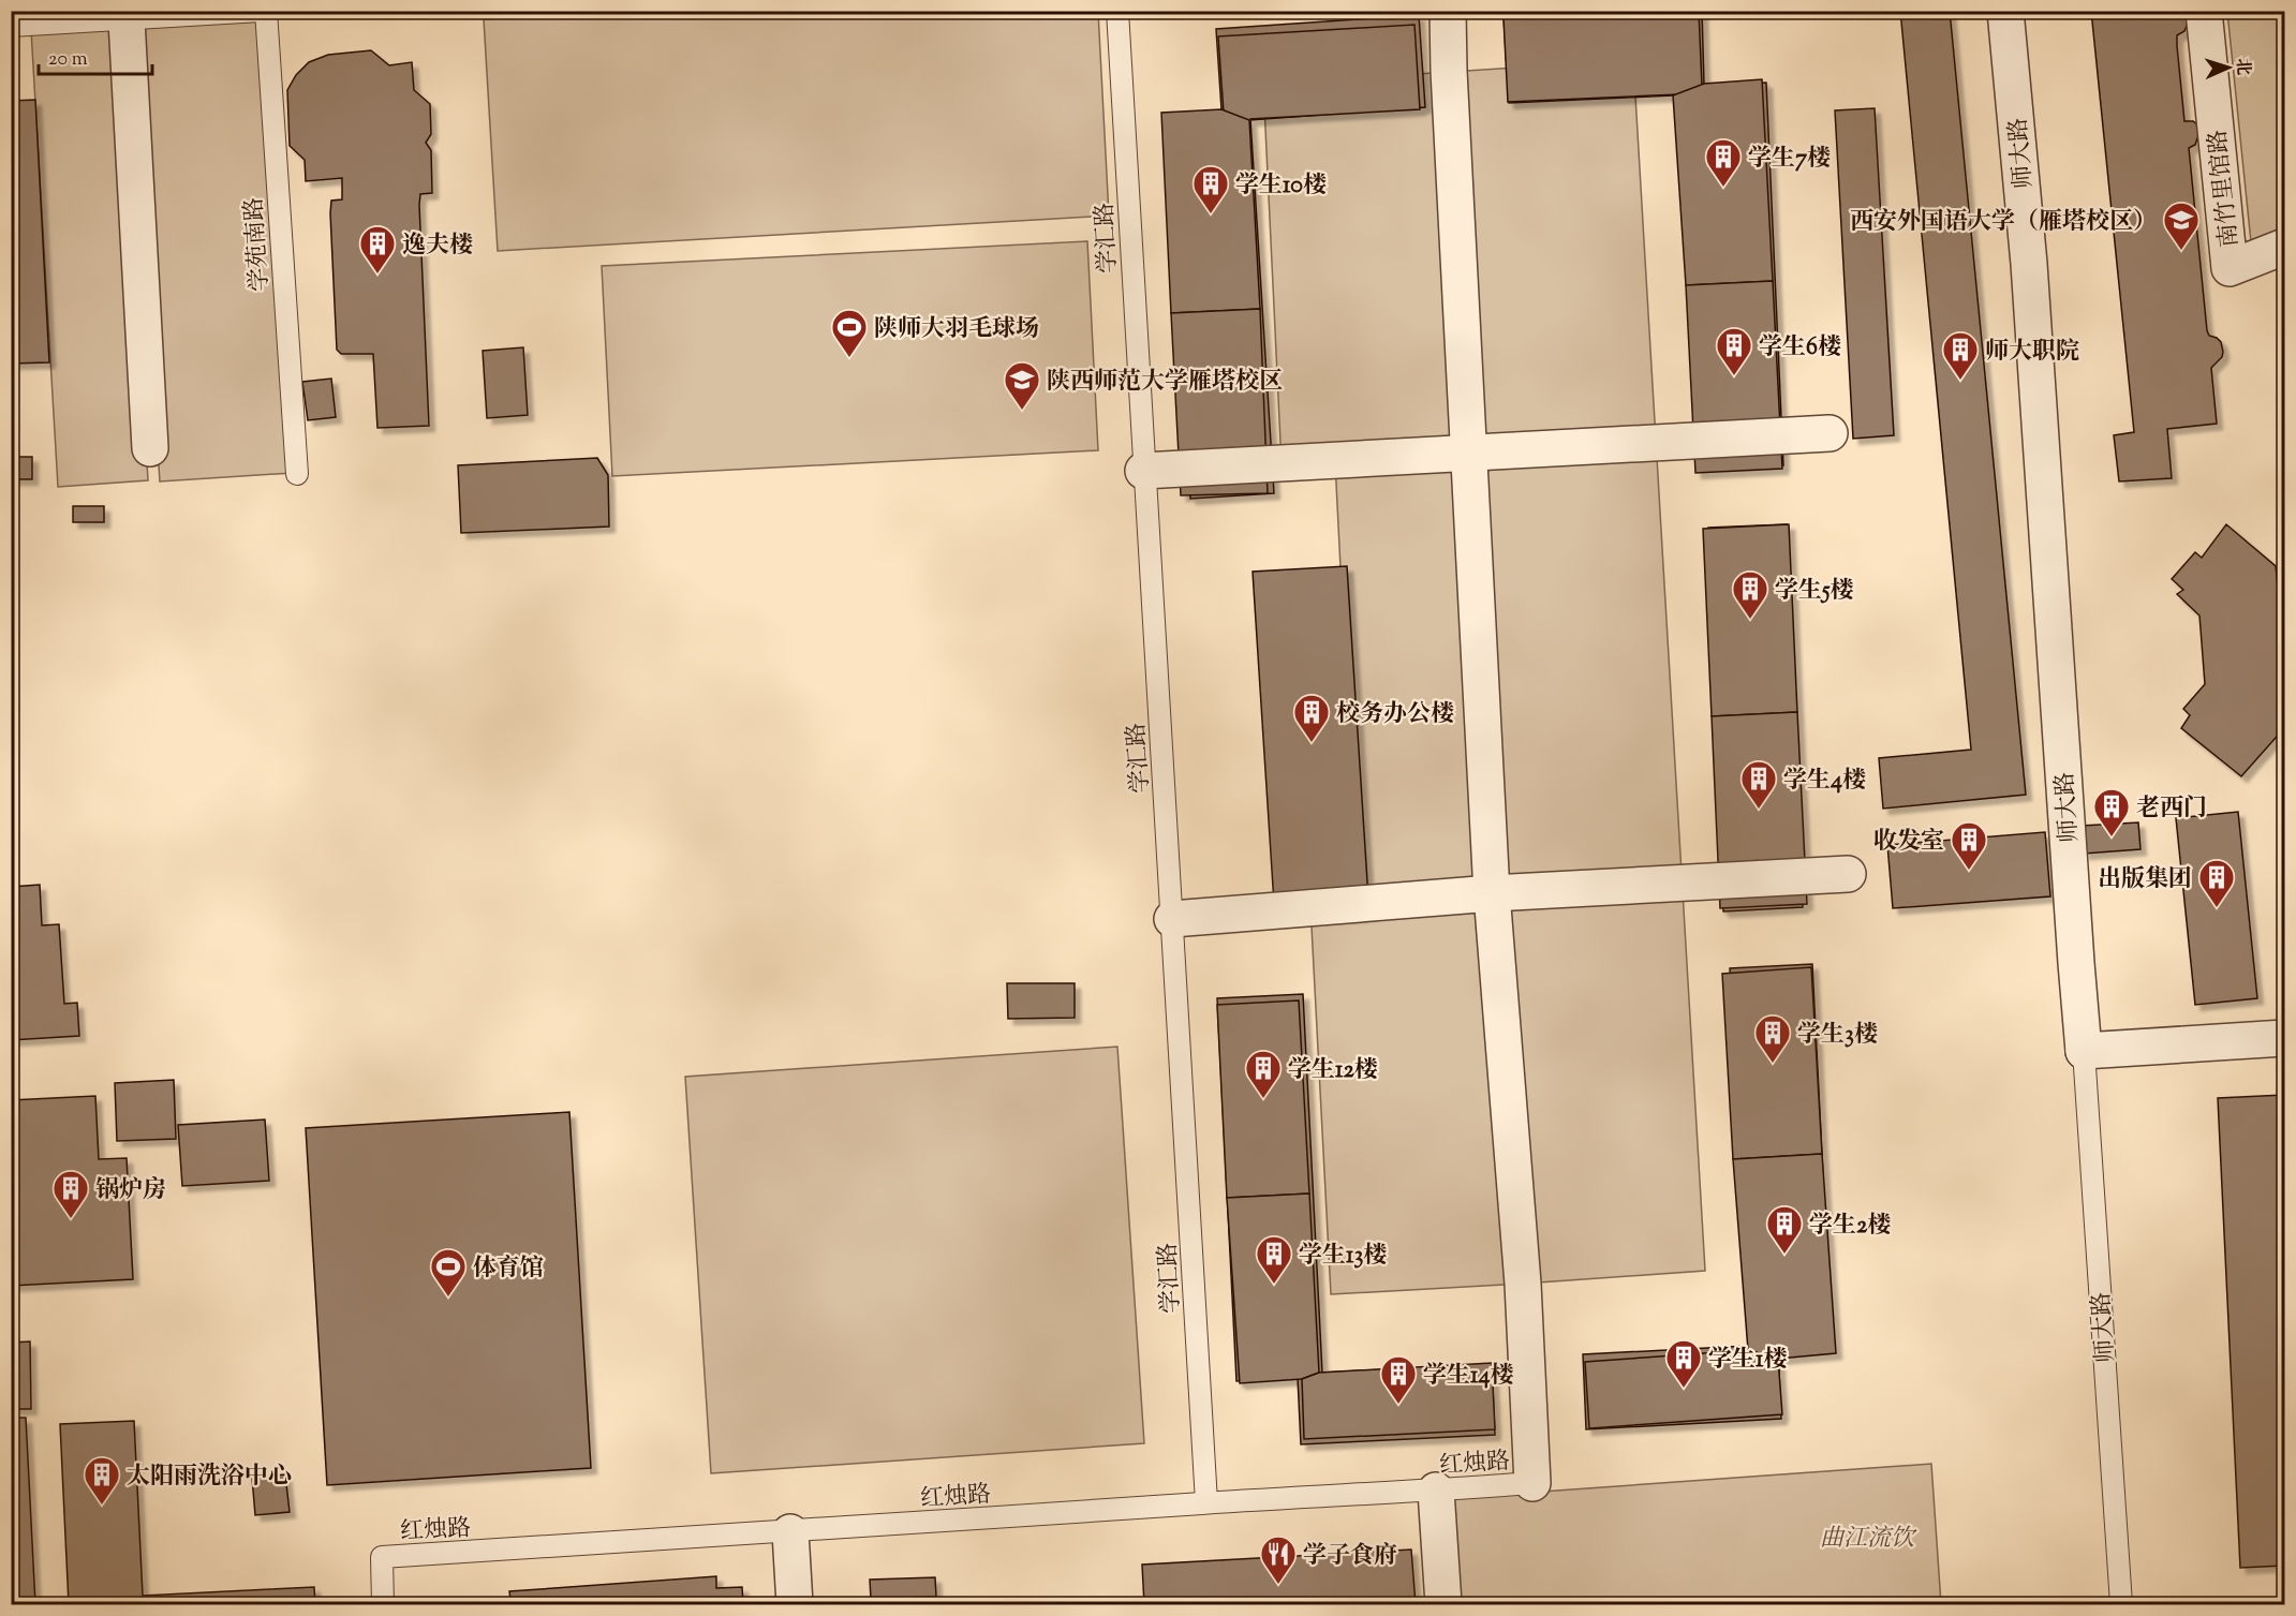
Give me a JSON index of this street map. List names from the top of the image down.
{
  "streets": {
    "street": ["师大路", "南竹里馆路"],
    "lane": ["学汇路", "学苑南路", "红烛路"]
  },
  "crossings": [
    ["学汇路", "红烛路"]
  ],
  "parks": ["曲江流饮"],
  "places": {
    "building": [
      "学生7楼",
      "学生10楼",
      "逸夫楼",
      "学生6楼",
      "师大职院",
      "学生5楼",
      "校务办公楼",
      "学生4楼",
      "老西门",
      "收发室",
      "出版集团",
      "学生3楼",
      "学生12楼",
      "锅炉房",
      "学生2楼",
      "学生13楼",
      "学生1楼",
      "学生14楼",
      "太阳雨洗浴中心"
    ],
    "school or university": ["西安外国语大学（雁塔校区）", "陕西师范大学雁塔校区"],
    "sports": ["陕师大羽毛球场", "体育馆"],
    "restaurant": ["学子食府"]
  },
  "scale_bar": "20 m",
  "north": "right"
}
